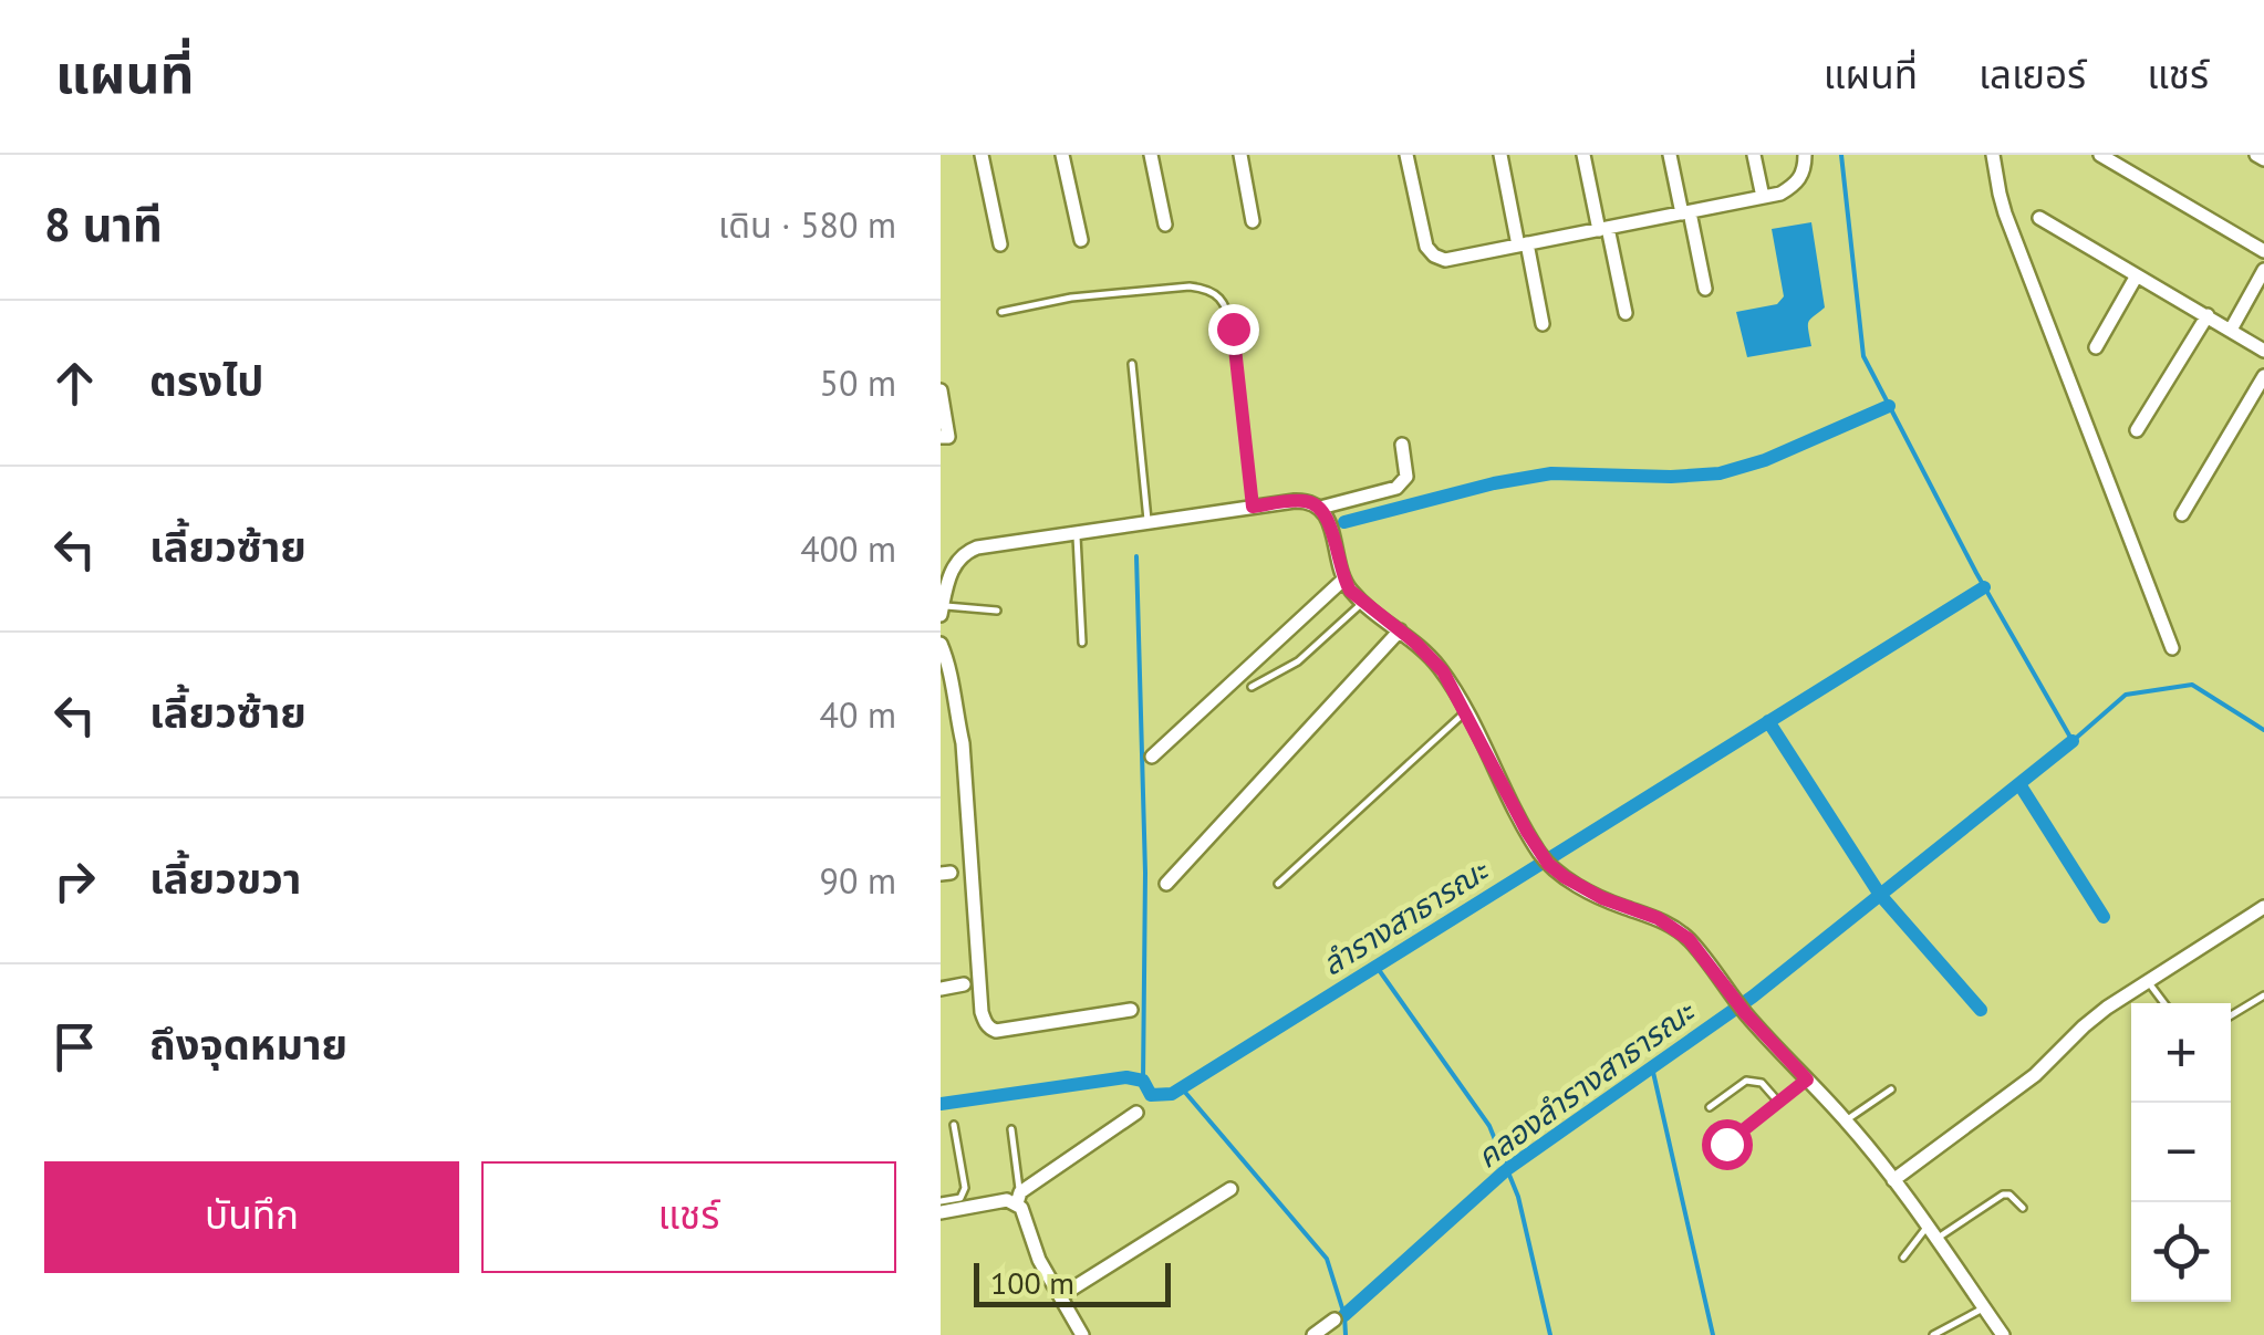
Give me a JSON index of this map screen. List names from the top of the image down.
{
  "water": ["ลำรางสาธารณะ", "คลองลำรางสาธารณะ"],
  "scale_bar": "100 m",
  "page": {
    "header": "แผนที่",
    "nav": ["แผนที่", "เลเยอร์", "แชร์"],
    "heading": ["8 นาที", "เดิน · 580 m"],
    "list": [
      ["ตรงไป", "50 m"],
      ["เลี้ยวซ้าย", "400 m"],
      ["เลี้ยวซ้าย", "40 m"],
      ["เลี้ยวขวา", "90 m"],
      "ถึงจุดหมาย"
    ],
    "map_buttons": ["+", "−"],
    "buttons": ["บันทึก", "แชร์"],
    "scale": "100 m"
  }
}
